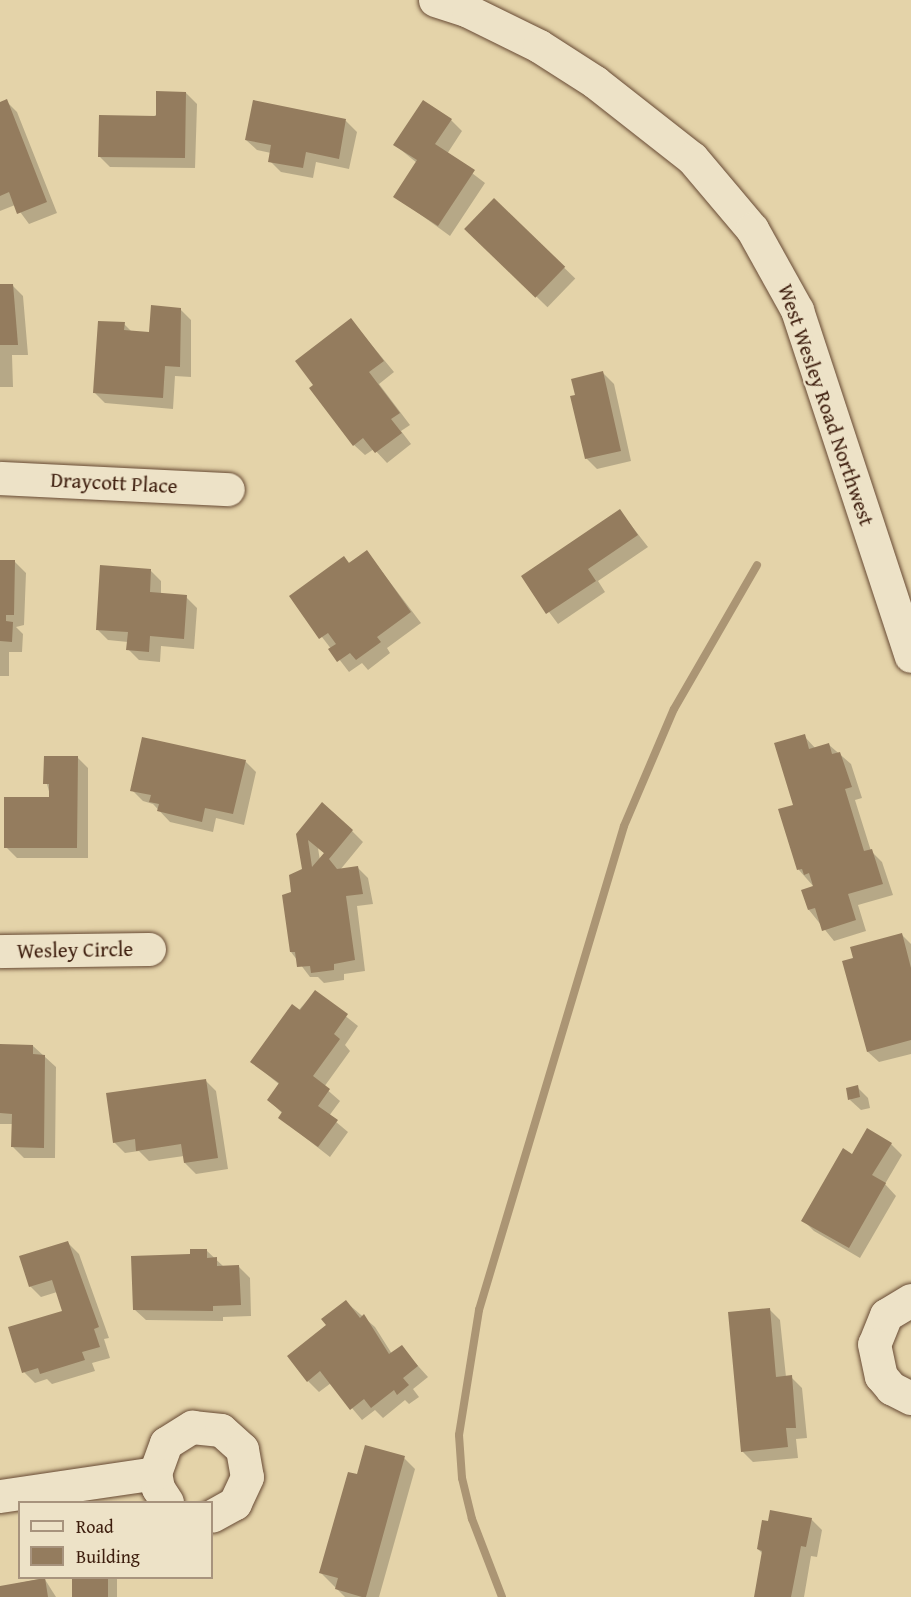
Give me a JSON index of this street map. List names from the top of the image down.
{
  "streets": {
    "street": ["West Wesley Road Northwest", "Draycott Place", "Wesley Circle"]
  },
  "legend": ["Road", "Building"]
}
